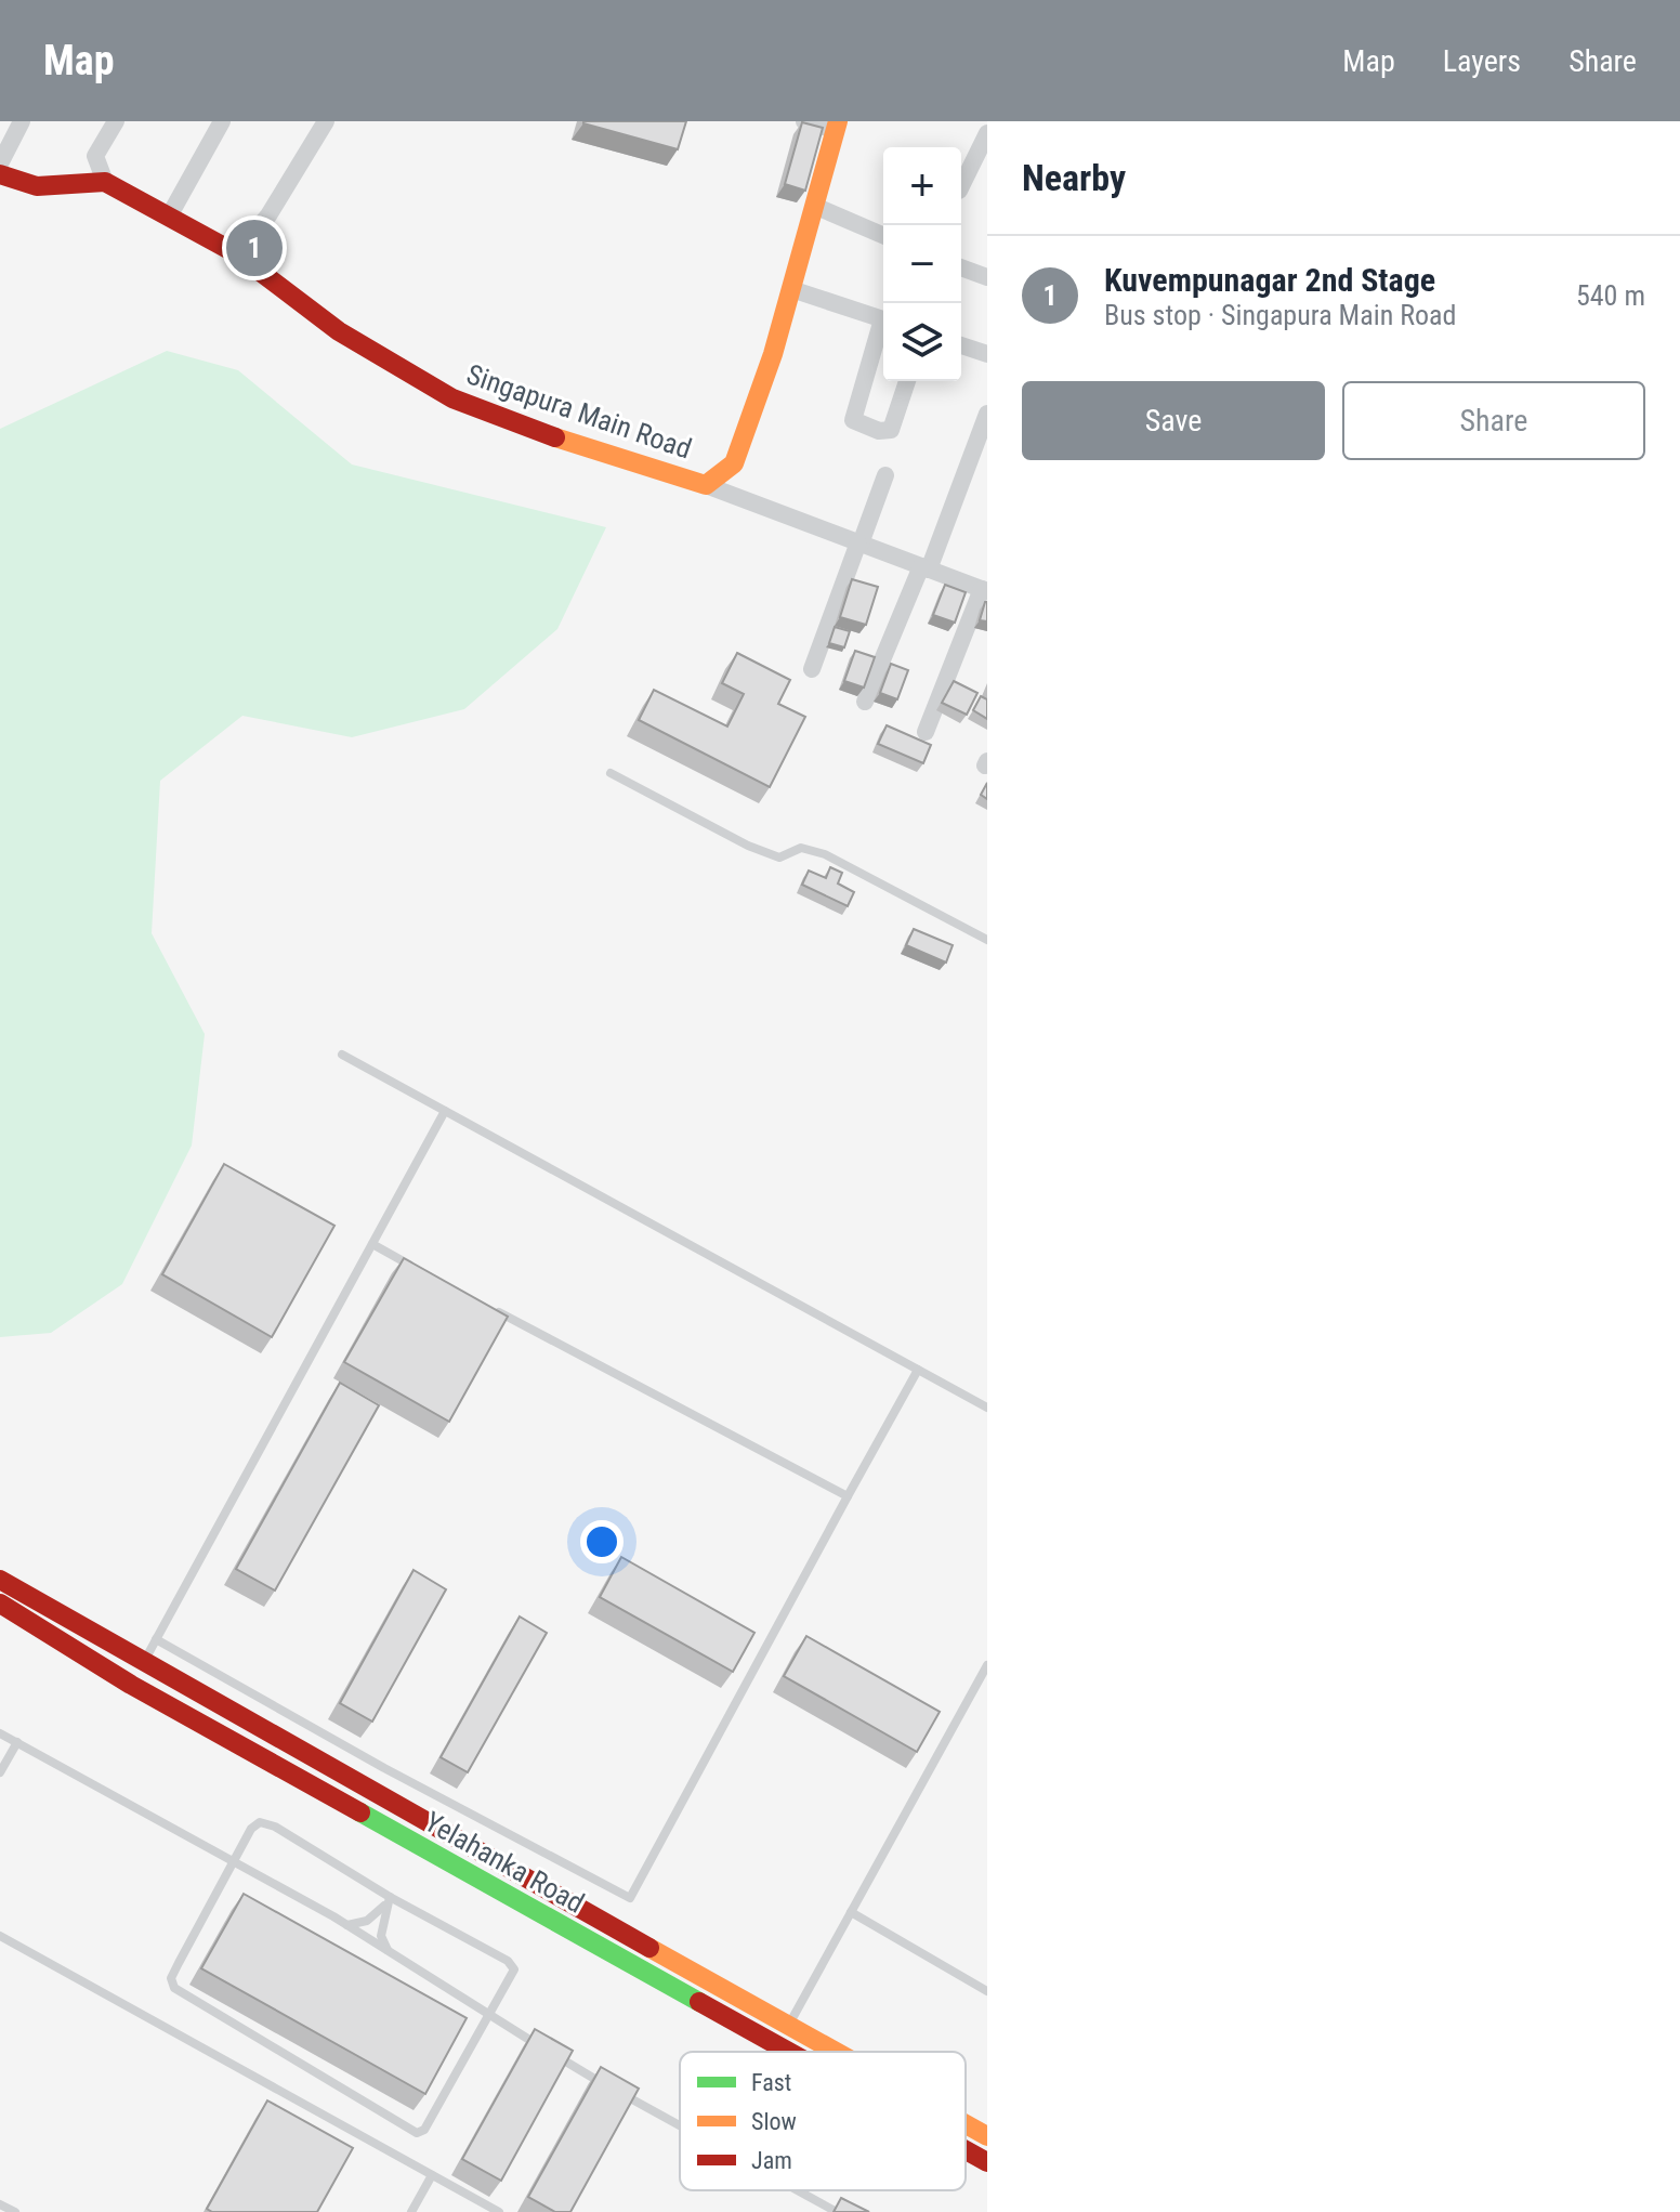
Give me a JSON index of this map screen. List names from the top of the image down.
{
  "streets": {
    "main road": ["Singapura Main Road", "Yelahanka Road"]
  },
  "legend": ["Fast", "Slow", "Jam"],
  "page": {
    "header": "Map",
    "nav": ["Map", "Layers", "Share"],
    "heading": "Nearby",
    "map_buttons": ["+", "−"],
    "pins": "1",
    "list": [
      {
        "mark": "1",
        "name": "Kuvempunagar 2nd Stage",
        "note": "Bus stop · Singapura Main Road",
        "value": "540 m"
      }
    ],
    "buttons": ["Save", "Share"]
  }
}
